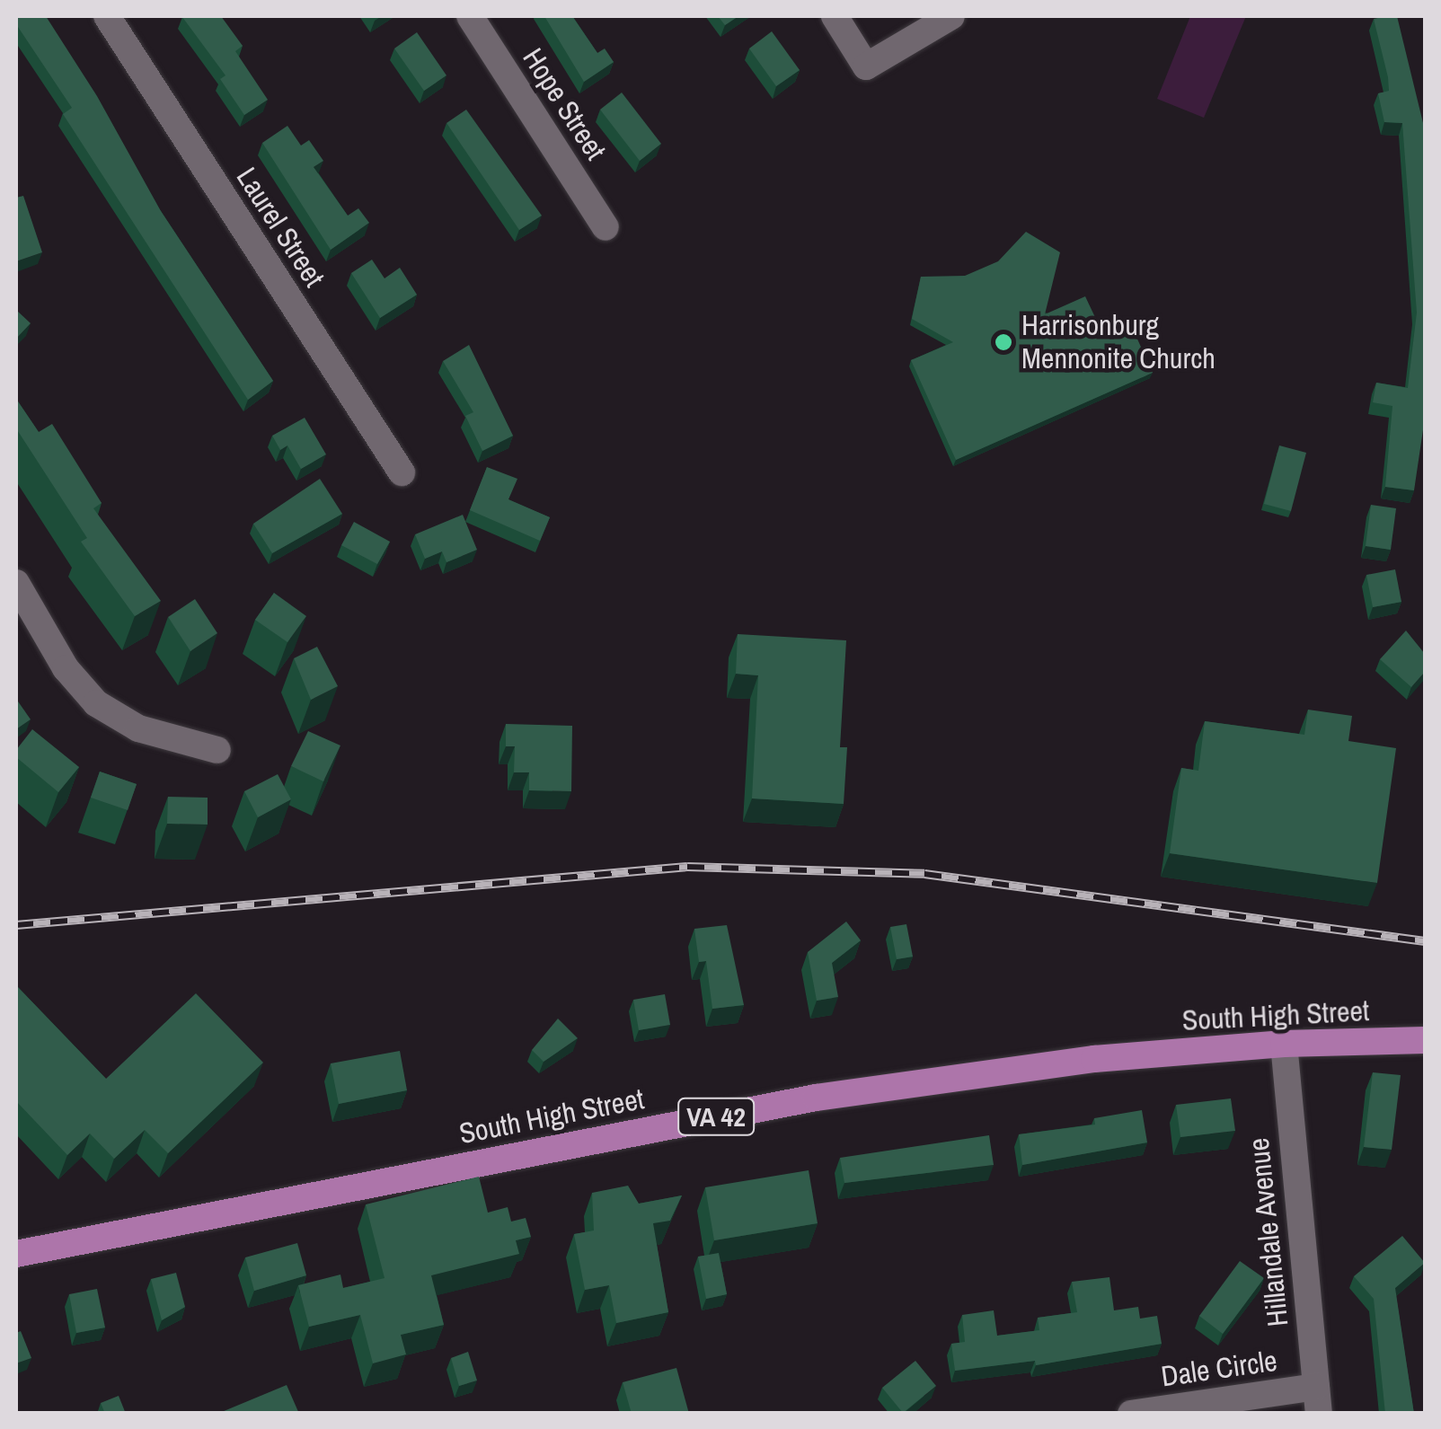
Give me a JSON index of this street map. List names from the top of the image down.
{
  "streets": {
    "main road": ["South High Street", "VA 42"],
    "street": [
      "Hope Street",
      "Laurel Street",
      "Hillandale Avenue",
      "Dale Circle"
    ]
  },
  "crossings": [
    ["South High Street", "Hillandale Avenue"],
    ["Hillandale Avenue", "Dale Circle"]
  ],
  "places": ["Harrisonburg Mennonite Church"]
}
